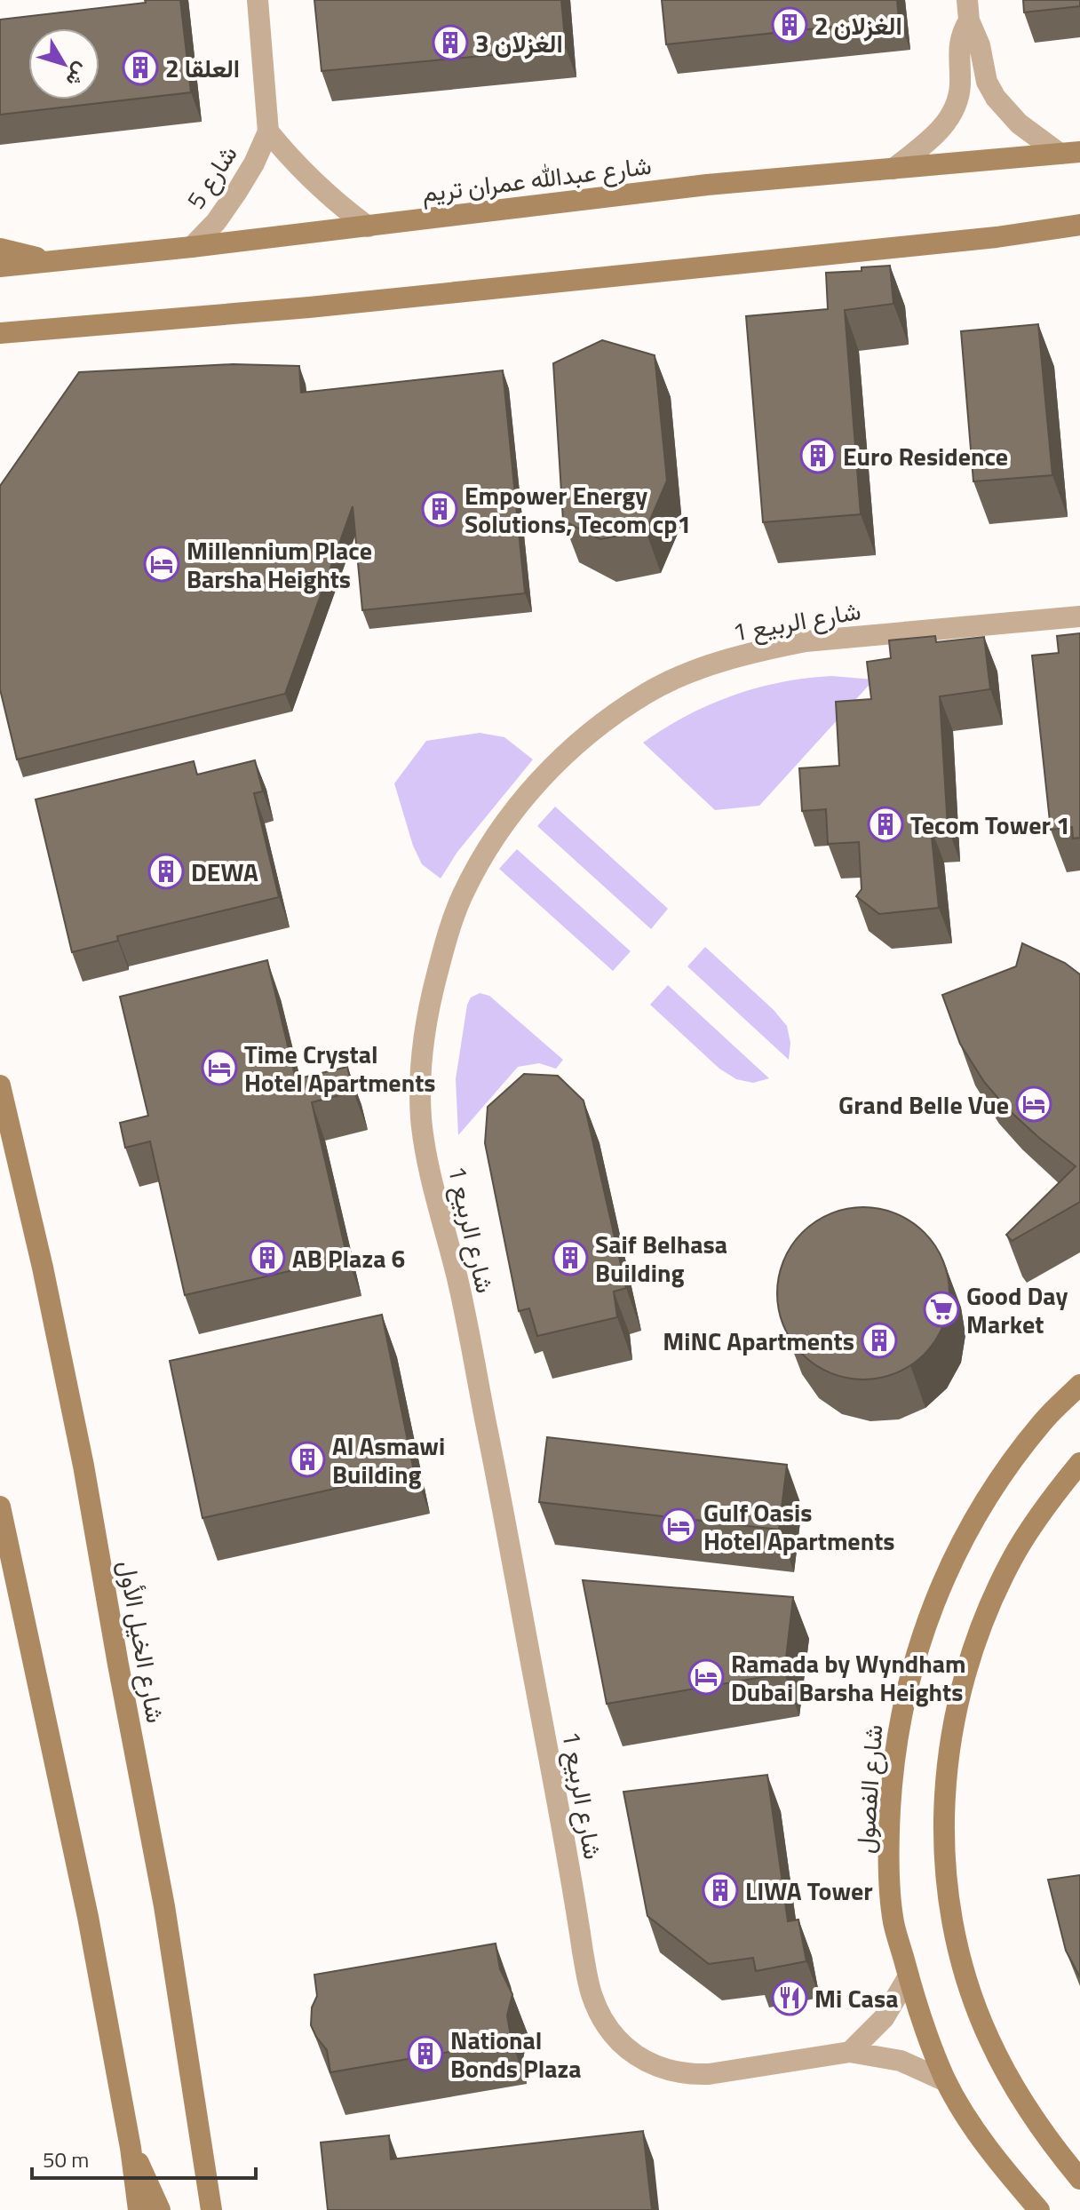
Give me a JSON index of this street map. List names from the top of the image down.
{
  "streets": {
    "main road": ["شارع عبدالله عمران تريم", "شارع الخيل الأول", "شارع الفصول"],
    "street": ["شارع 5", "شارع الربيع 1"]
  },
  "crossings": [
    ["شارع 5", "شارع عبدالله عمران تريم"],
    ["شارع الربيع 1", "شارع الفصول"]
  ],
  "places": {
    "building": [
      "الغزلان 2",
      "الغزلان 3",
      "العلقا 2",
      "Euro Residence",
      "Empower Energy Solutions, Tecom cp1",
      "Tecom Tower 1",
      "DEWA",
      "AB Plaza 6",
      "Saif Belhasa Building",
      "MiNC Apartments",
      "Al Asmawi Building",
      "LIWA Tower",
      "National Bonds Plaza"
    ],
    "hotel": [
      "Millennium Place Barsha Heights",
      "Time Crystal Hotel Apartments",
      "Grand Belle Vue",
      "Gulf Oasis Hotel Apartments",
      "Ramada by Wyndham Dubai Barsha Heights"
    ],
    "supermarket": ["Good Day Market"],
    "restaurant": ["Mi Casa"]
  },
  "scale_bar": "50 m",
  "north": "bottom right"
}
